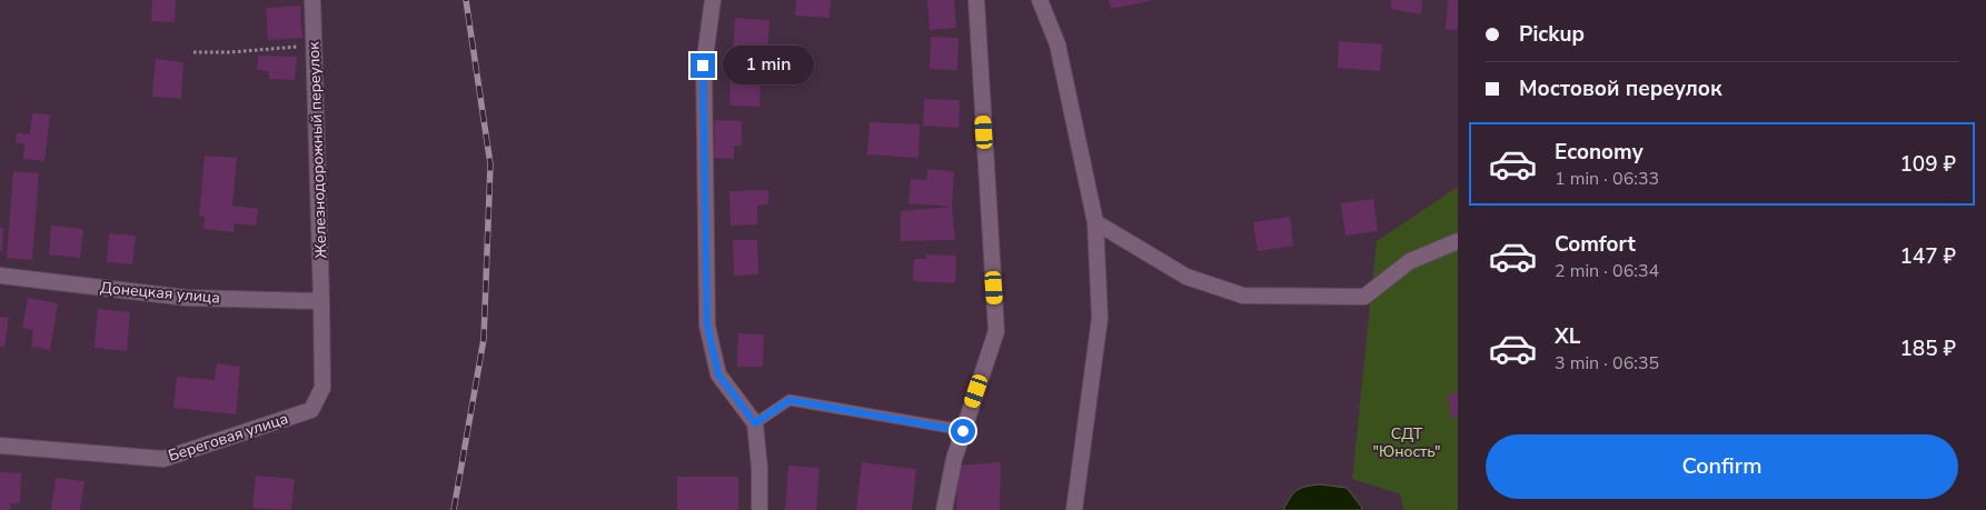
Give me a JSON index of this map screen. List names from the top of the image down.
{
  "streets": {
    "street": ["Железнодорожный переулок", "Донецкая улица", "Береговая улица"]
  },
  "crossings": [
    ["Железнодорожный переулок", "Донецкая улица"],
    ["Железнодорожный переулок", "Береговая улица"],
    ["Донецкая улица", "Береговая улица"]
  ],
  "parks": ["СДТ \"Юность\""],
  "page": {
    "banner": ["Pickup", "Мостовой переулок"],
    "bubble": "1 min",
    "list": [
      {
        "name": "Economy",
        "note": "1 min · 06:33",
        "value": "109 ₽"
      },
      {
        "name": "Comfort",
        "note": "2 min · 06:34",
        "value": "147 ₽"
      },
      {
        "name": "XL",
        "note": "3 min · 06:35",
        "value": "185 ₽"
      }
    ],
    "buttons": "Confirm"
  }
}
